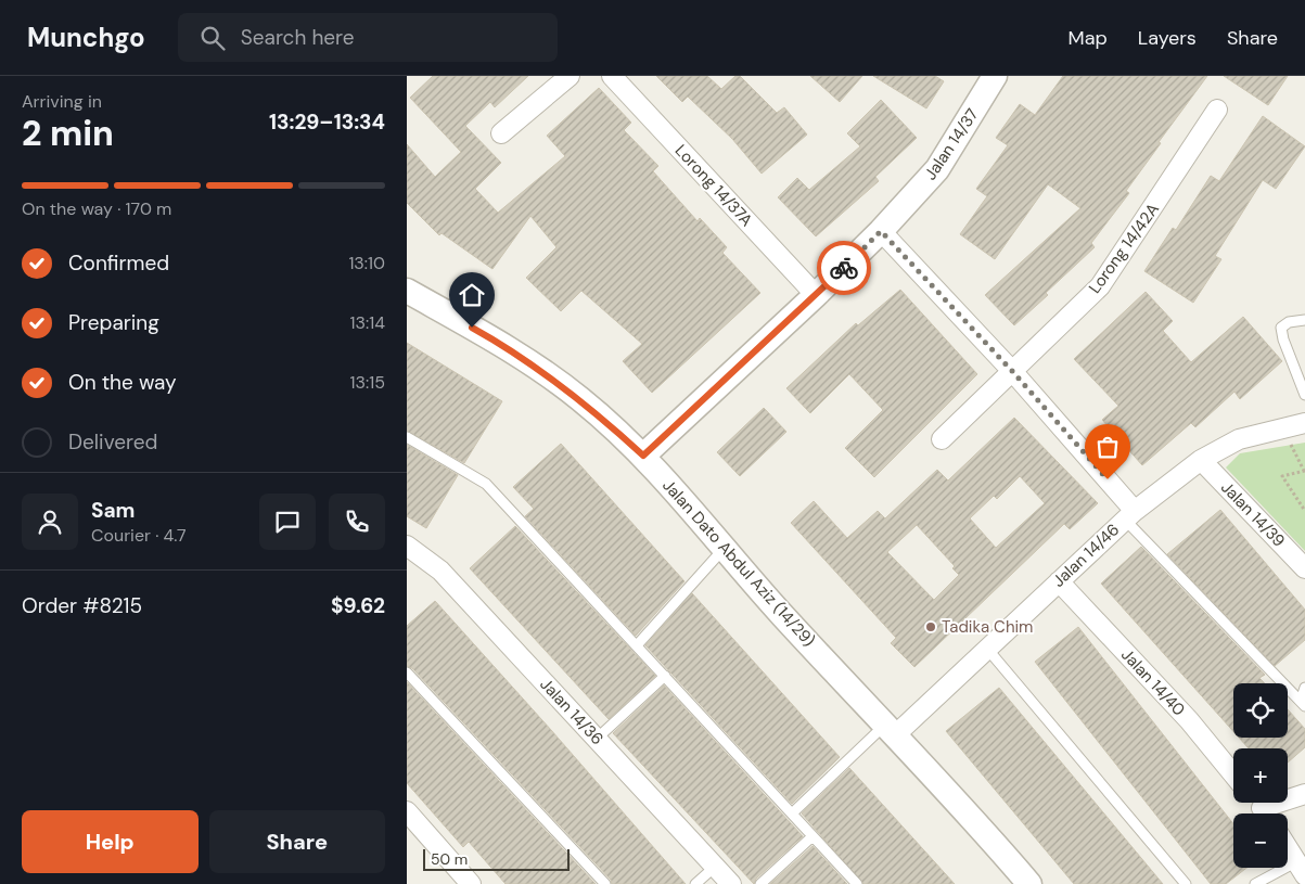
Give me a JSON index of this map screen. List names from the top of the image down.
{
  "streets": {
    "street": [
      "Jalan 14/37",
      "Lorong 14/37A",
      "Lorong 14/42A",
      "Jalan 14/39",
      "Jalan 14/46",
      "Jalan Dato Abdul Aziz (14/29)",
      "Jalan 14/40",
      "Jalan 14/36"
    ]
  },
  "crossings": [
    ["Jalan 14/37", "Lorong 14/37A"],
    ["Jalan 14/37", "Jalan Dato Abdul Aziz (14/29)"],
    ["Jalan 14/39", "Jalan 14/46"],
    ["Jalan 14/46", "Jalan Dato Abdul Aziz (14/29)"],
    ["Jalan 14/46", "Jalan 14/40"]
  ],
  "places": ["Tadika Chim"],
  "scale_bar": "50 m",
  "page": {
    "header": "Munchgo",
    "search": "Search here",
    "nav": ["Map", "Layers", "Share"],
    "heading": ["2 min", "Arriving in", "13:29–13:34"],
    "panel": [
      "Sam",
      "Courier · 4.7",
      "Order #8215",
      "$9.62"
    ],
    "bar": "On the way · 170 m",
    "list": [
      ["Confirmed", "13:10"],
      ["Preparing", "13:14"],
      ["On the way", "13:15"],
      "Delivered"
    ],
    "map_buttons": ["+", "−"],
    "buttons": ["Help", "Share"],
    "scale": "50 m"
  }
}
